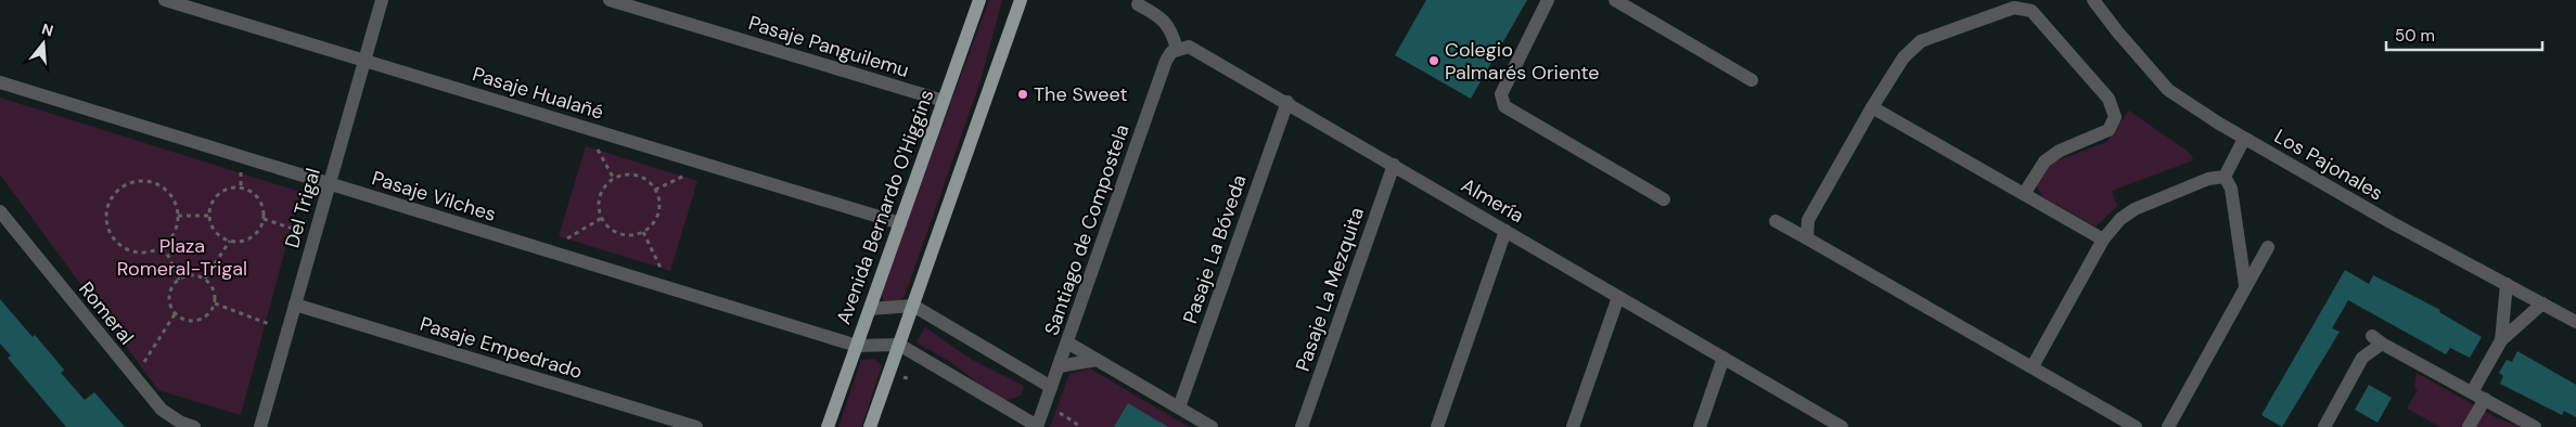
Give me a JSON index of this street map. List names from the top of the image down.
{
  "streets": {
    "main road": ["Avenida Bernardo O'Higgins"],
    "street": [
      "Pasaje Panguilemu",
      "Pasaje Hualañé",
      "Los Pajonales",
      "Pasaje Vilches",
      "Almería",
      "Del Trigal",
      "Santiago de Compostela",
      "Pasaje La Bóveda",
      "Pasaje La Mezquita",
      "Romeral",
      "Pasaje Empedrado"
    ]
  },
  "crossings": [
    ["Pasaje Panguilemu", "Avenida Bernardo O'Higgins"],
    ["Pasaje Hualañé", "Avenida Bernardo O'Higgins"],
    ["Pasaje Hualañé", "Del Trigal"],
    ["Pasaje Vilches", "Avenida Bernardo O'Higgins"],
    ["Pasaje Vilches", "Del Trigal"],
    ["Almería", "Santiago de Compostela"],
    ["Almería", "Pasaje La Bóveda"],
    ["Almería", "Pasaje La Mezquita"],
    ["Del Trigal", "Pasaje Empedrado"]
  ],
  "parks": ["Plaza Romeral-Trigal"],
  "places": ["Colegio Palmarés Oriente", "The Sweet"],
  "scale_bar": "50 m",
  "north": "top"
}
